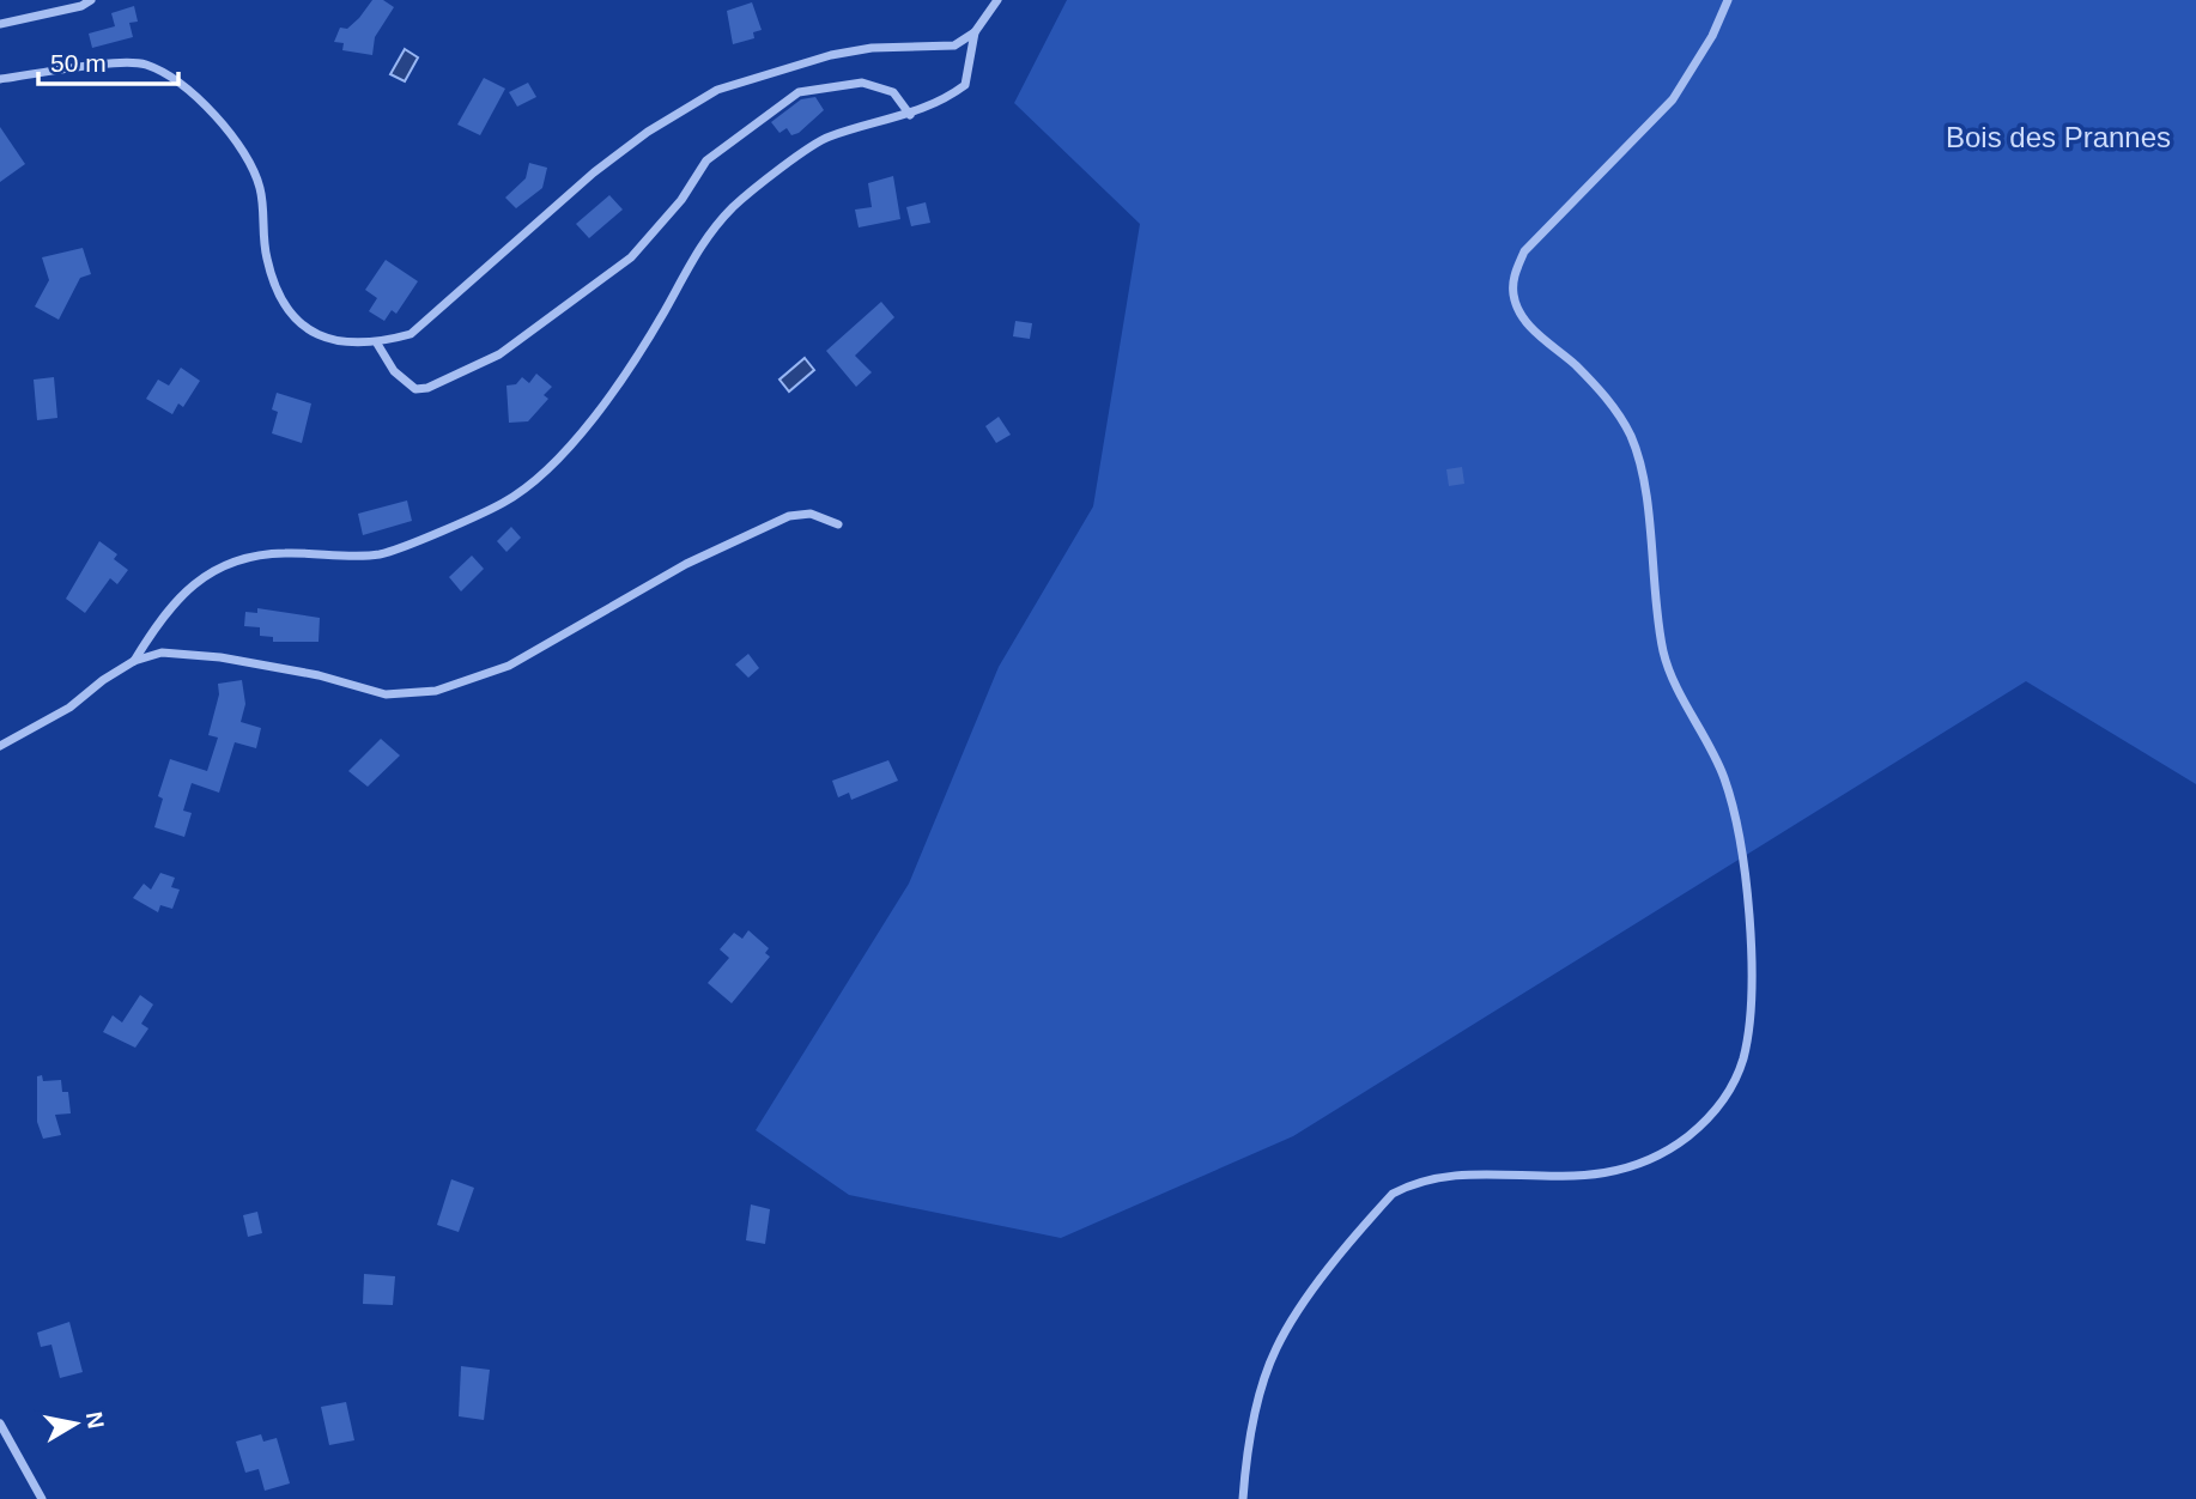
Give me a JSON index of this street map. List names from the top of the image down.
{
  "parks": ["Bois des Prannes"],
  "scale_bar": "50 m",
  "north": "right"
}
